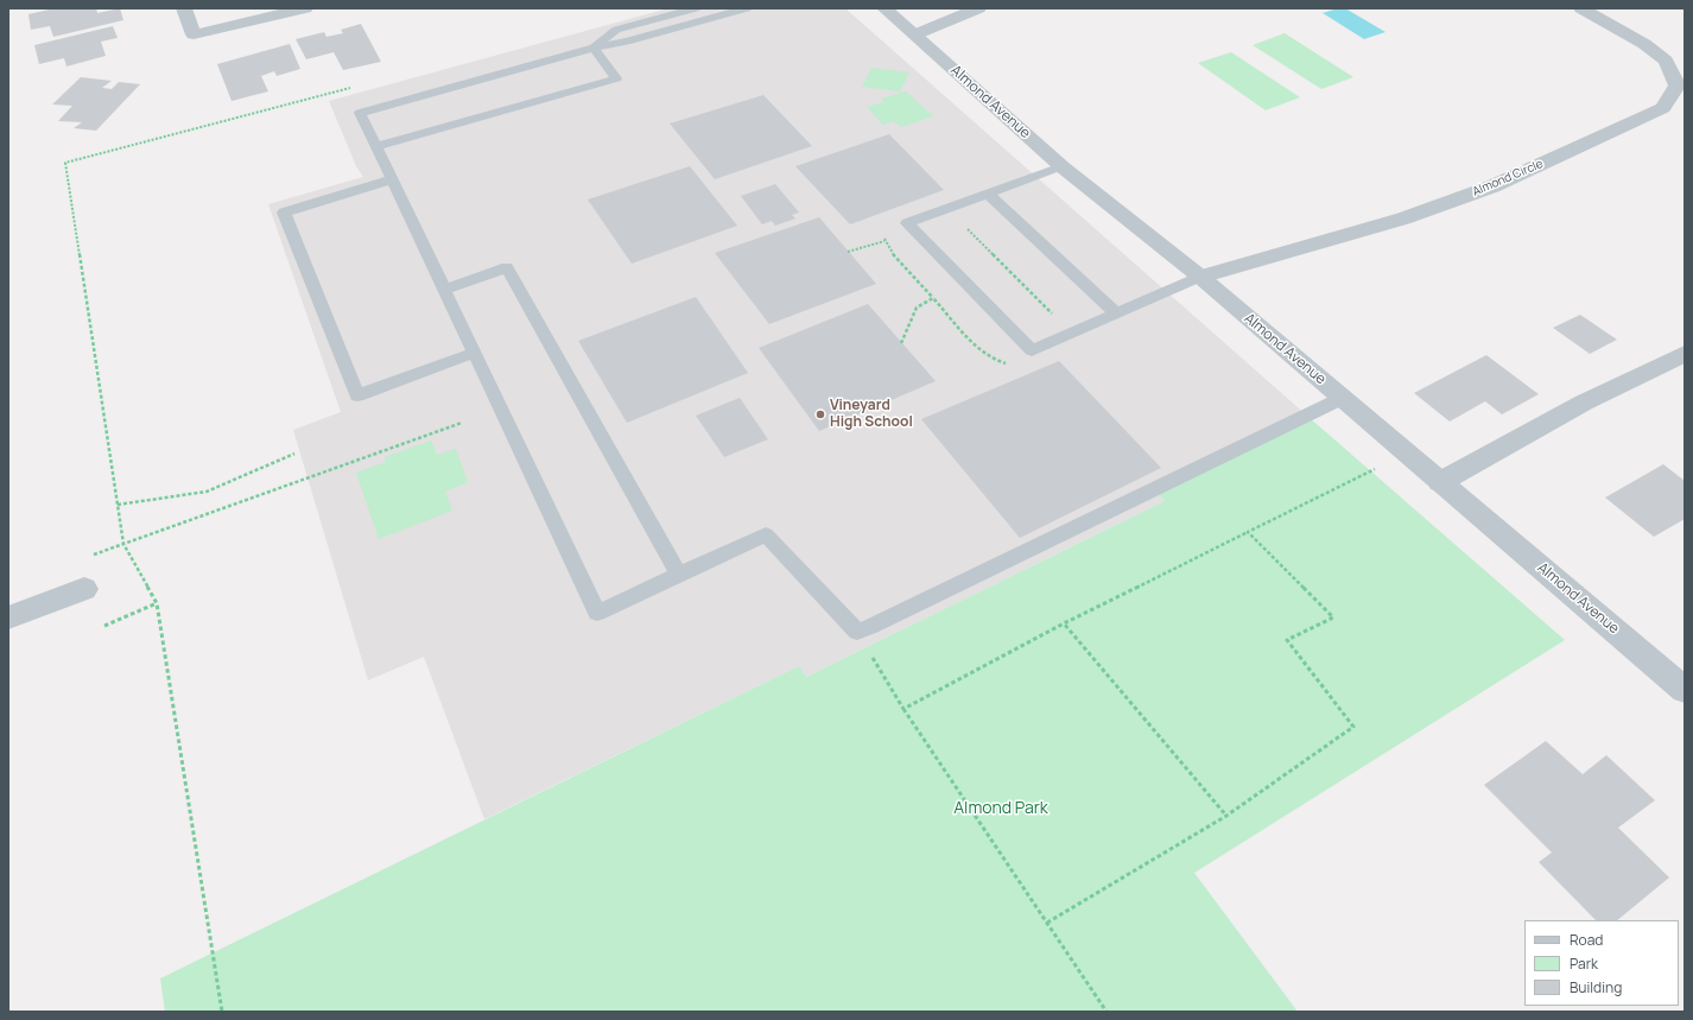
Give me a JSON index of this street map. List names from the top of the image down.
{
  "streets": {
    "street": ["Almond Avenue", "Almond Circle"]
  },
  "crossings": [
    ["Almond Avenue", "Almond Circle"]
  ],
  "parks": ["Almond Park"],
  "places": ["Vineyard High School"],
  "legend": ["Road", "Park", "Building"]
}
